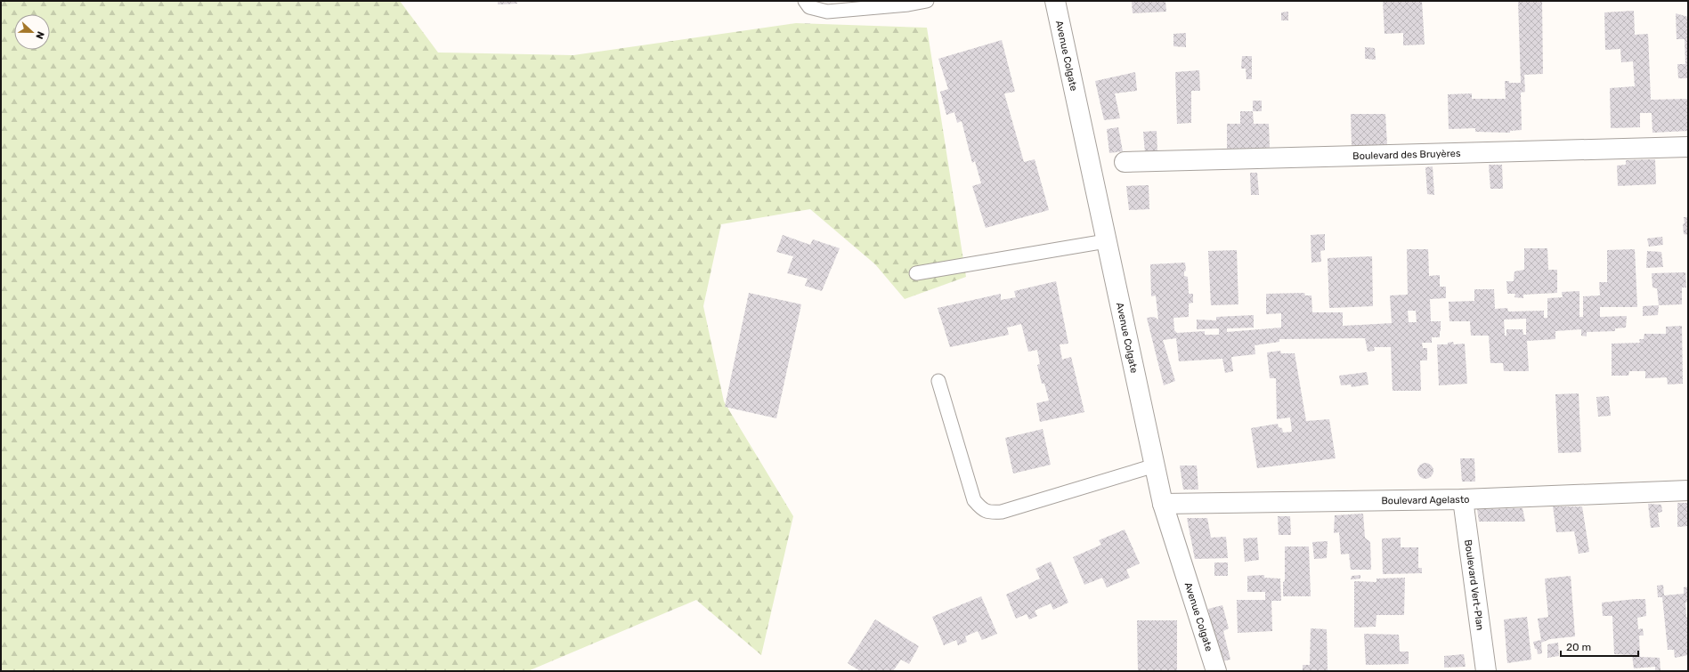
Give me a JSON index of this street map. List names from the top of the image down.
{
  "streets": {
    "street": [
      "Avenue Colgate",
      "Boulevard des Bruyères",
      "Boulevard Agelasto",
      "Boulevard Vert-Plan"
    ]
  },
  "crossings": [
    ["Avenue Colgate", "Boulevard Agelasto"],
    ["Boulevard Agelasto", "Boulevard Vert-Plan"]
  ],
  "scale_bar": "20 m",
  "north": "right"
}
